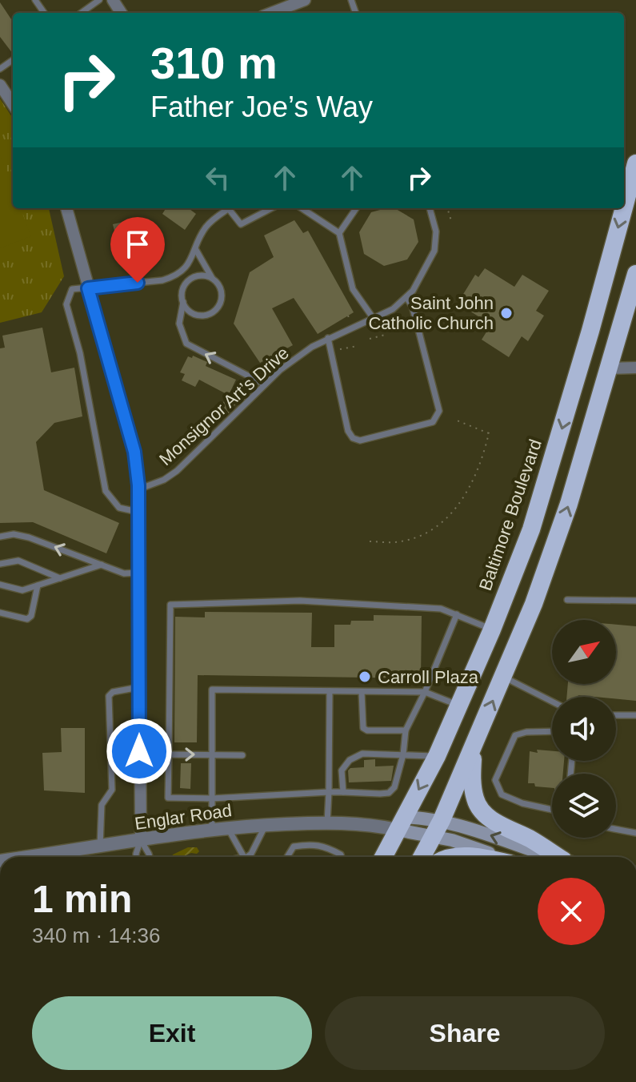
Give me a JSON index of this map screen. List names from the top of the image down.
{
  "streets": {
    "highway": ["Baltimore Boulevard"],
    "main road": ["Englar Road"],
    "lane": ["Monsignor Art’s Drive"]
  },
  "crossings": [
    ["Baltimore Boulevard", "Englar Road"]
  ],
  "places": ["Saint John Catholic Church", "Carroll Plaza"],
  "north": "top right",
  "page": {
    "turn": ["310 m", "Father Joe’s Way"],
    "heading": ["1 min", "340 m · 14:36"],
    "buttons": ["Exit", "Share"]
  }
}
